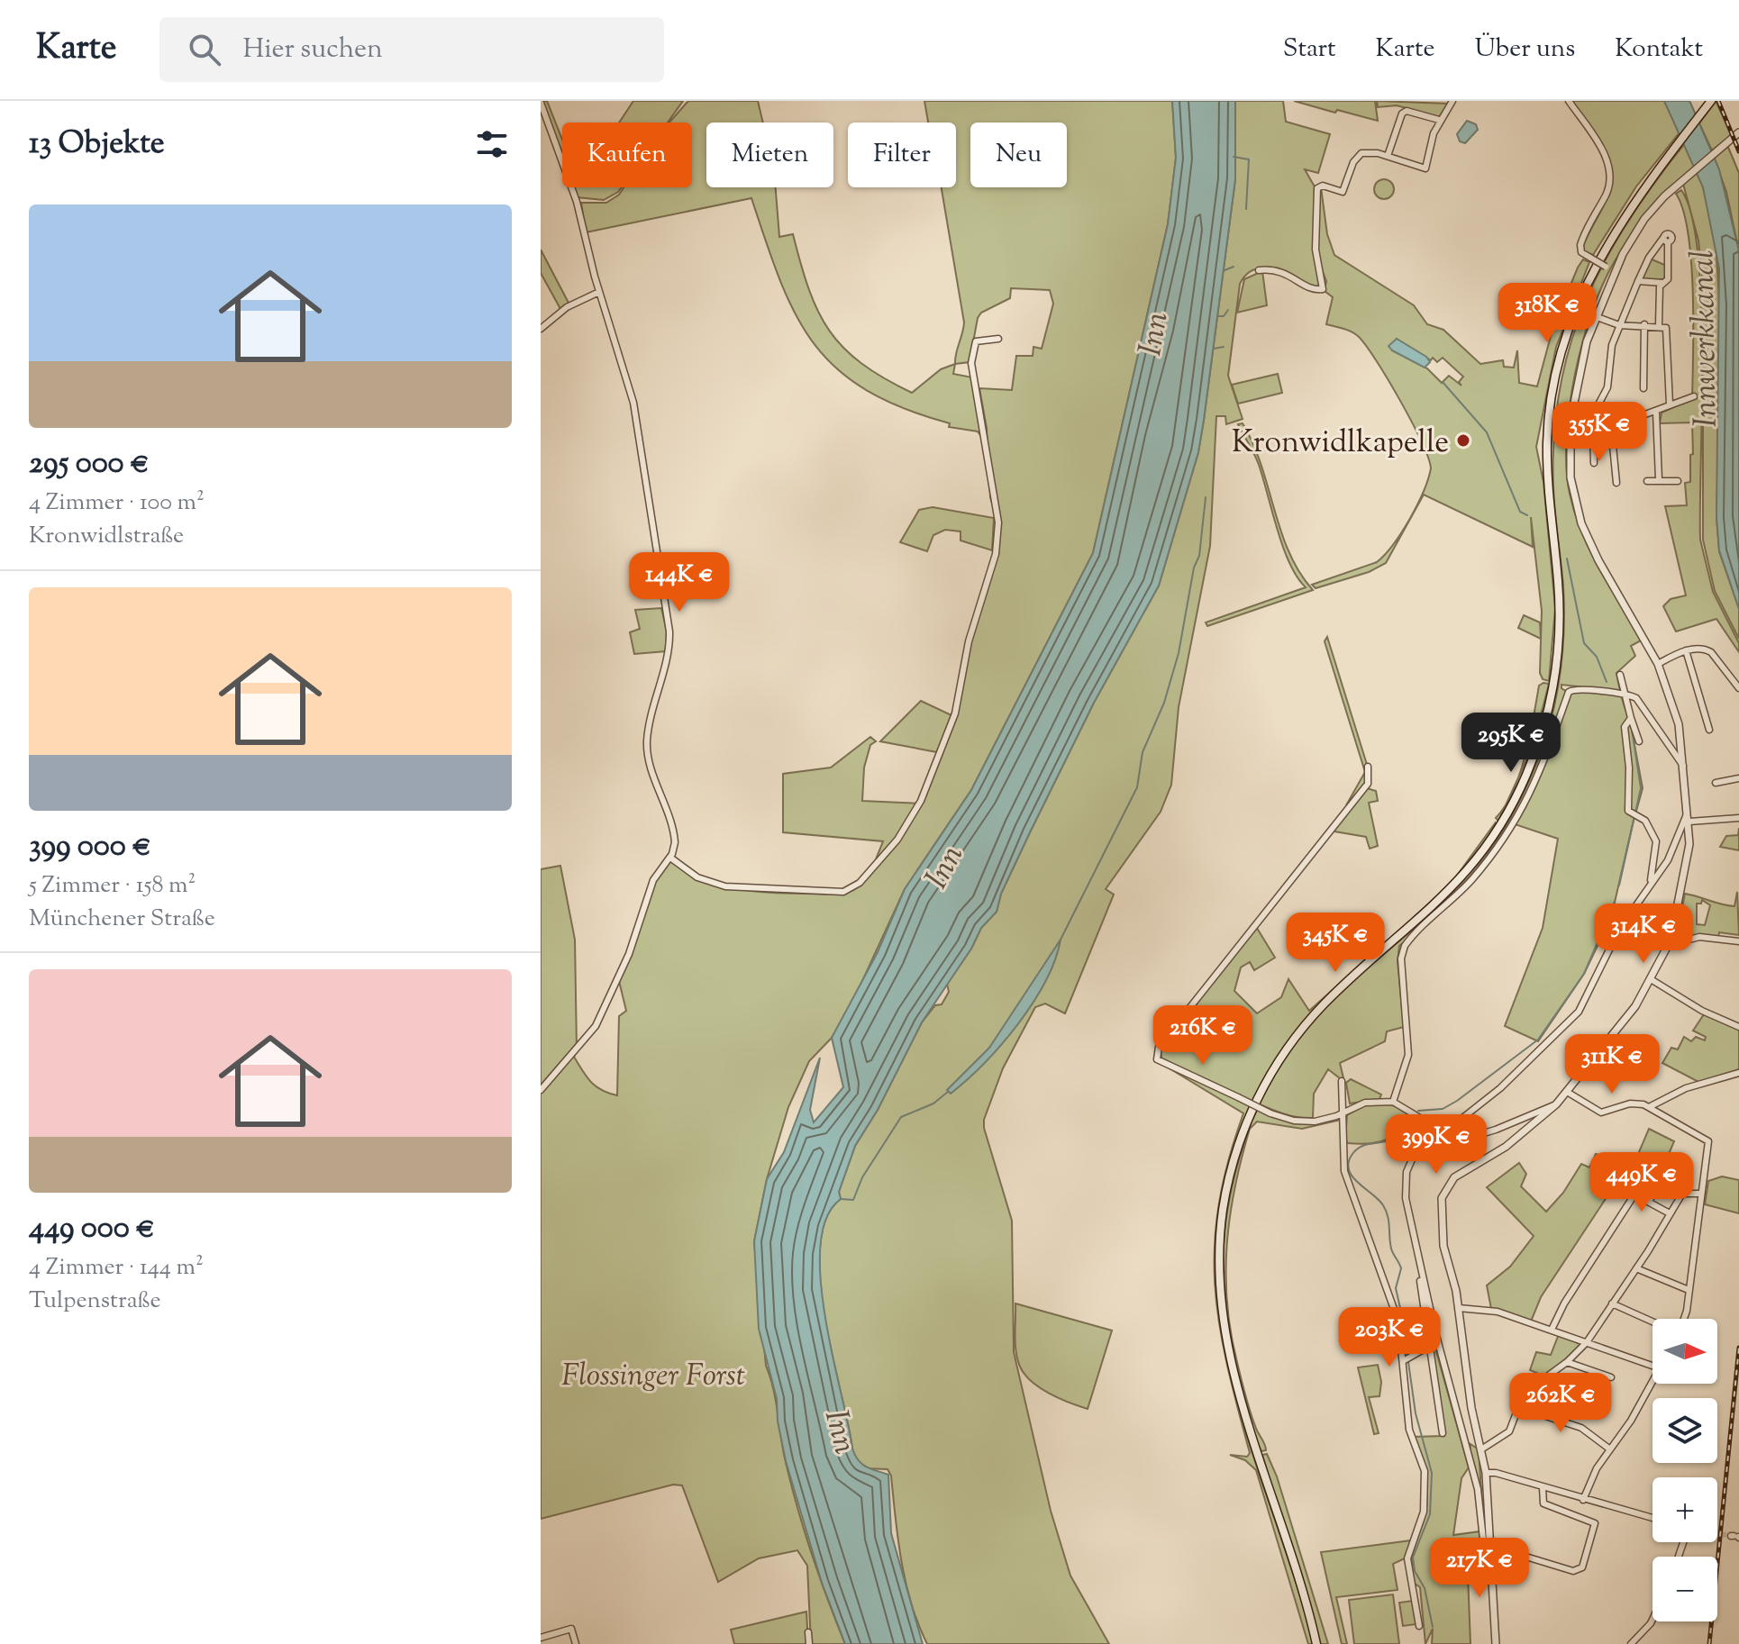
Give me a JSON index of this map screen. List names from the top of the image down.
{
  "water": ["Inn", "Innwerkkanal"],
  "parks": ["Flossinger Forst"],
  "places": ["Kronwidlkapelle"],
  "north": "right",
  "page": {
    "header": "Karte",
    "search": "Hier suchen",
    "nav": [
      "Start",
      "Karte",
      "Über uns",
      "Kontakt"
    ],
    "heading": "13 Objekte",
    "chip": [
      "Kaufen",
      "Mieten",
      "Filter",
      "Neu"
    ],
    "list": [
      {
        "name": "295 000 €",
        "note": "4 Zimmer · 100 m² · Kronwidlstraße"
      },
      {
        "name": "399 000 €",
        "note": "5 Zimmer · 158 m² · Münchener Straße"
      },
      {
        "name": "449 000 €",
        "note": "4 Zimmer · 144 m² · Tulpenstraße"
      }
    ],
    "price": [
      "318K €",
      "355K €",
      "144K €",
      "295K €",
      "314K €",
      "345K €",
      "216K €",
      "311K €",
      "399K €",
      "449K €",
      "203K €",
      "262K €",
      "217K €"
    ],
    "map_buttons": ["+", "−"]
  }
}
